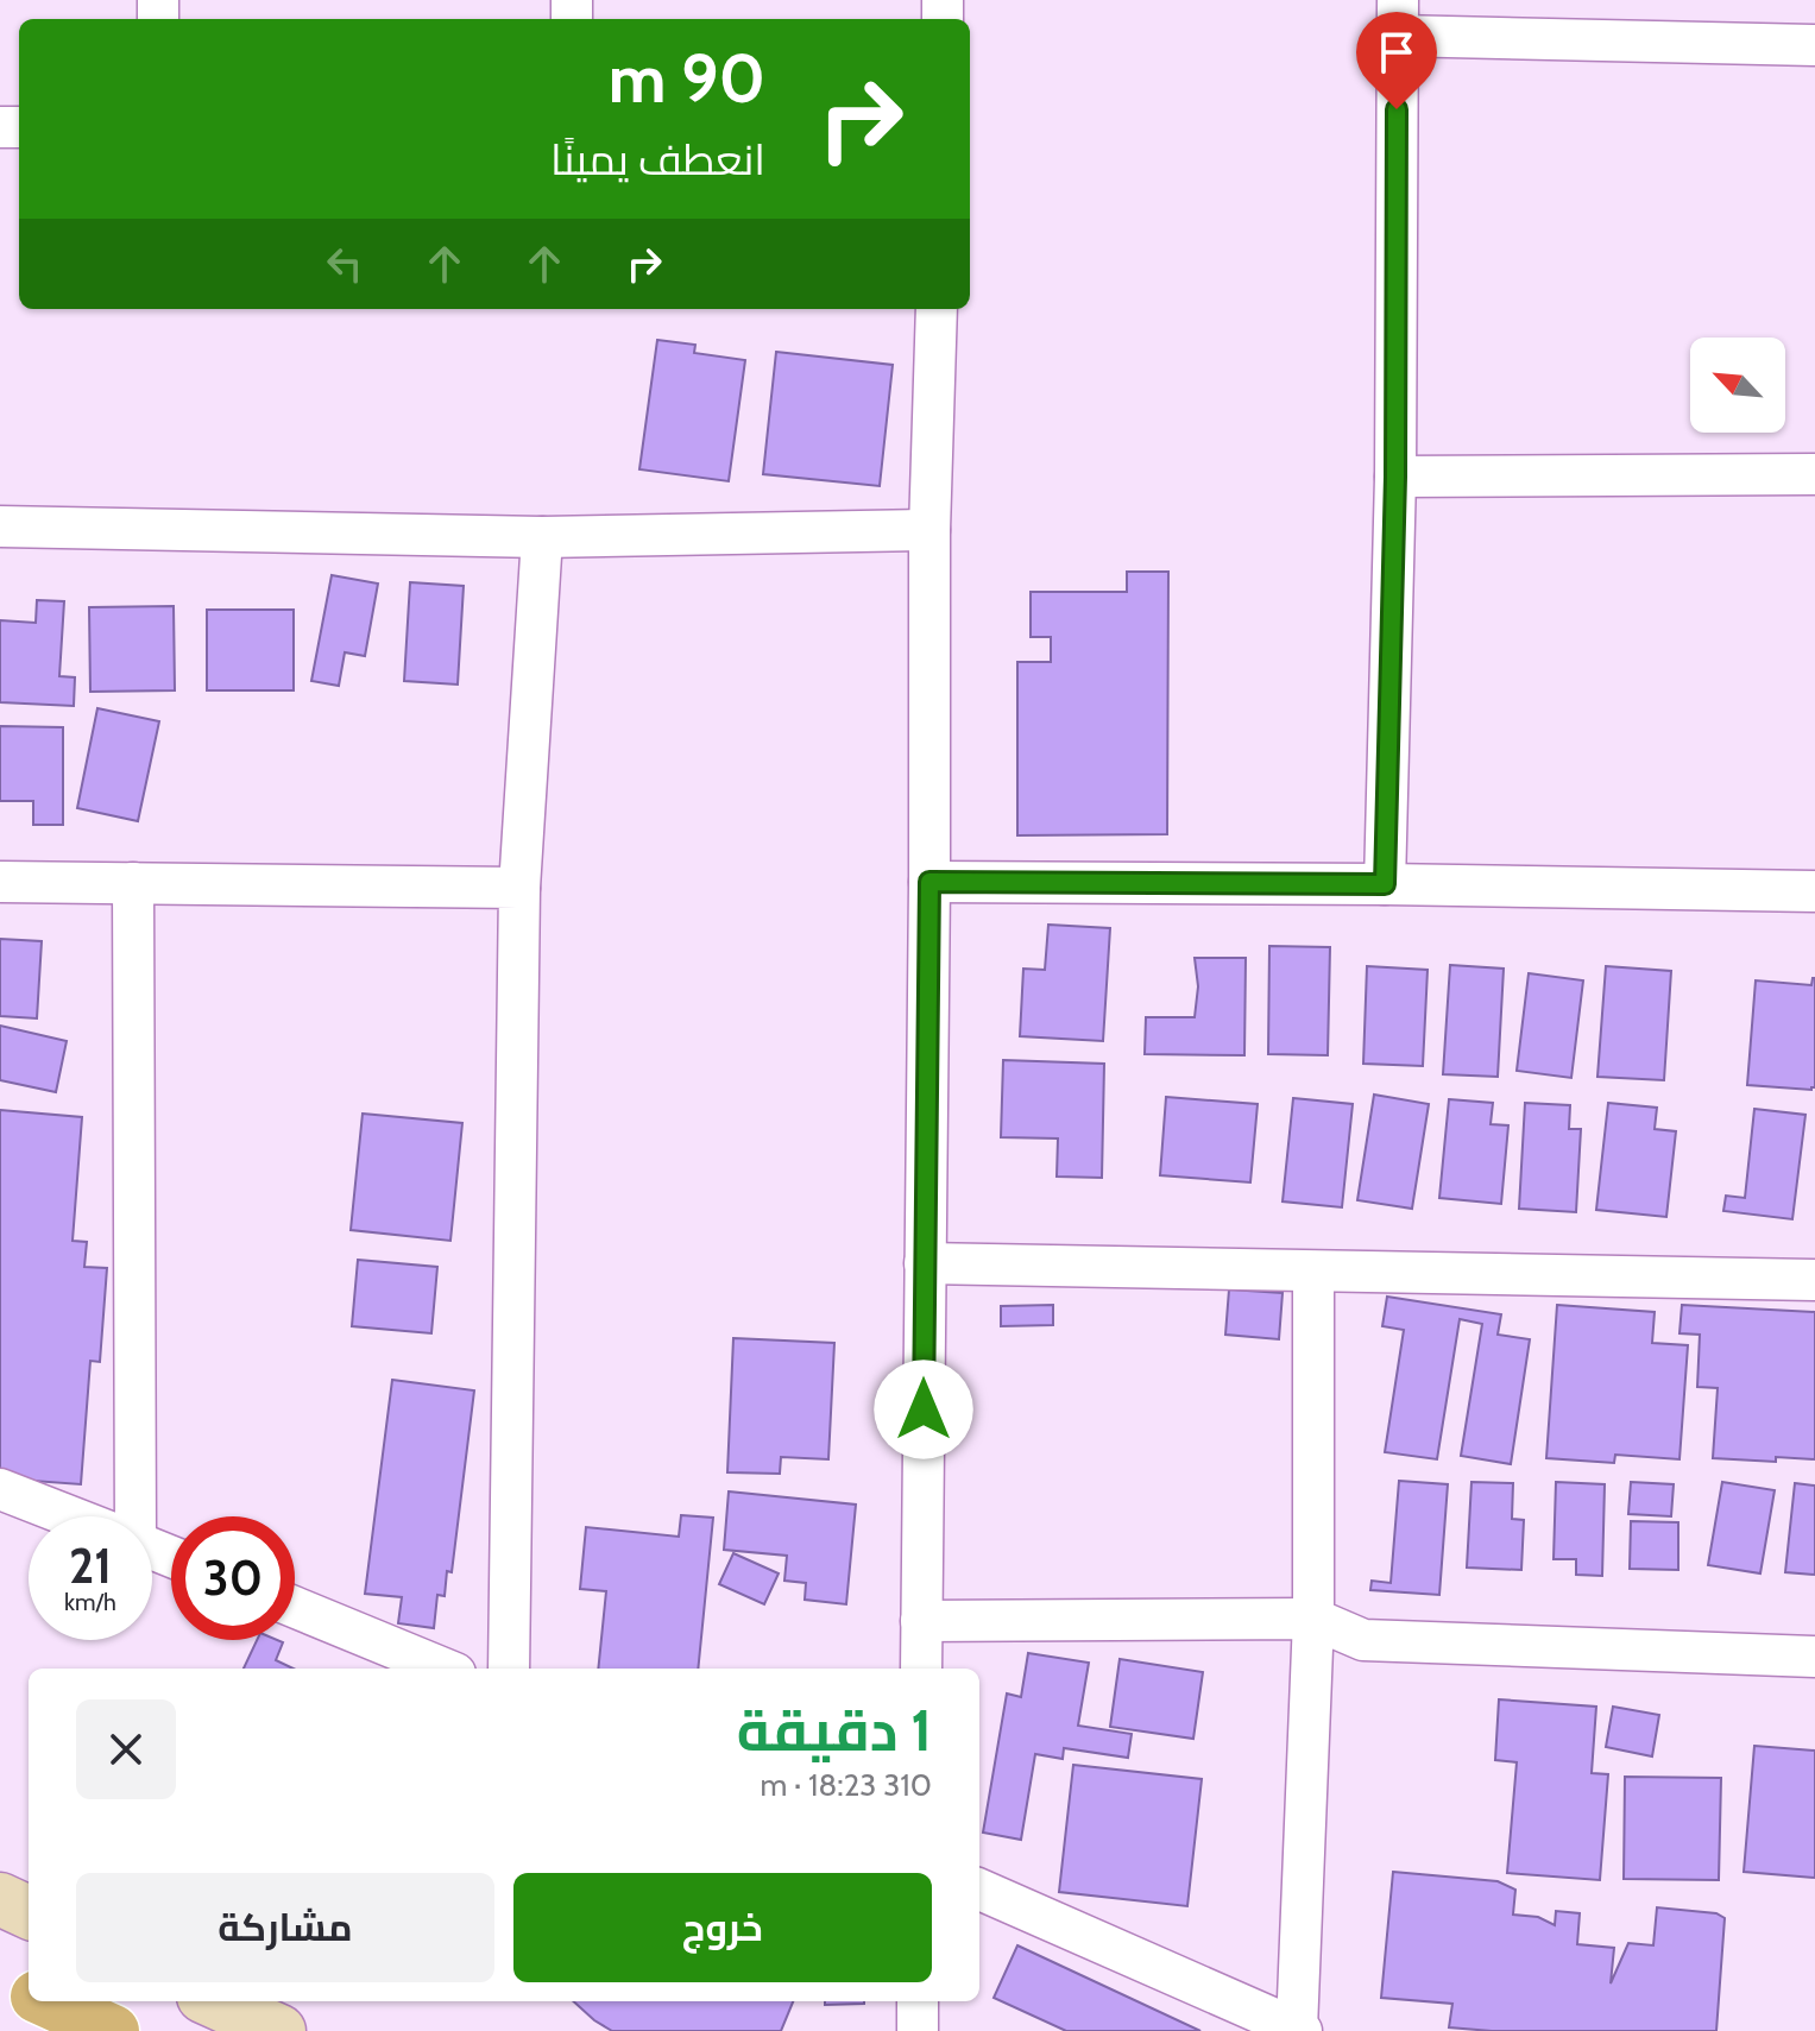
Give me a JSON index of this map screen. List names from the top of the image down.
{
  "north": "top left",
  "page": {
    "turn": ["90 m", "انعطف يمينًا"],
    "speed": "21 km/h",
    "limit": "30",
    "heading": ["1 دقيقة", "310 m · 18:23"],
    "buttons": ["خروج", "مشاركة"]
  }
}
